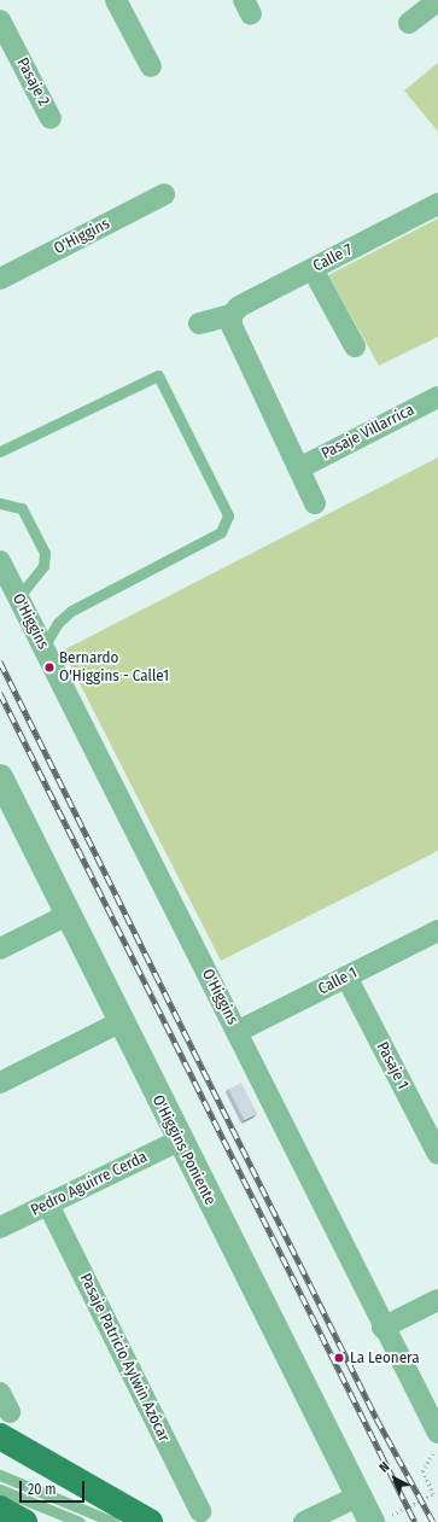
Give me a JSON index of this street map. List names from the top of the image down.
{
  "streets": {
    "street": [
      "Pasaje 2",
      "O'Higgins",
      "Calle 7",
      "Pasaje Villarrica",
      "Calle 1",
      "Pasaje 1",
      "O'Higgins Poniente",
      "Pedro Aguirre Cerda",
      "Pasaje Patricio Aylwin Azócar"
    ]
  },
  "crossings": [
    ["O'Higgins", "Calle 1"],
    ["Calle 1", "Pasaje 1"],
    ["O'Higgins Poniente", "Pedro Aguirre Cerda"],
    ["Pedro Aguirre Cerda", "Pasaje Patricio Aylwin Azócar"]
  ],
  "places": ["Bernardo O'Higgins - Calle1", "La Leonera"],
  "scale_bar": "20 m",
  "north": "top left"
}
